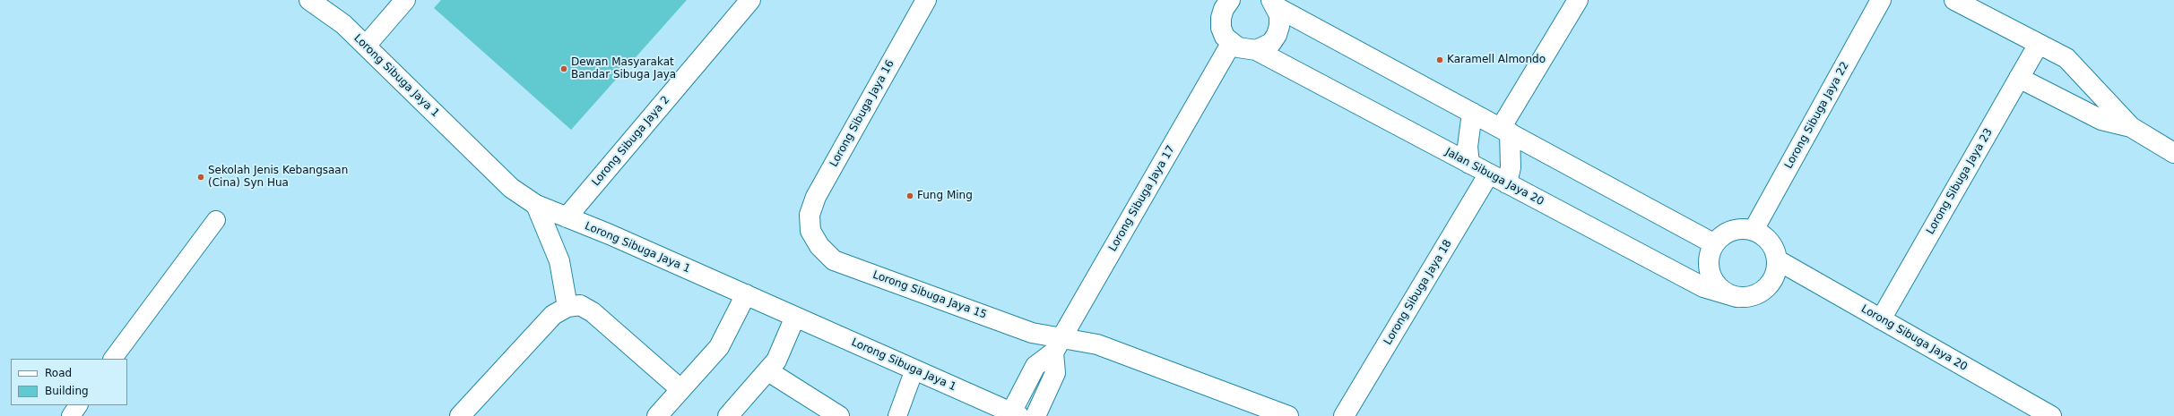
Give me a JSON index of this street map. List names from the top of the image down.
{
  "streets": {
    "street": [
      "Lorong Sibuga Jaya 1",
      "Lorong Sibuga Jaya 16",
      "Lorong Sibuga Jaya 22",
      "Lorong Sibuga Jaya 2",
      "Jalan Sibuga Jaya 20",
      "Lorong Sibuga Jaya 23",
      "Lorong Sibuga Jaya 17",
      "Lorong Sibuga Jaya 18",
      "Lorong Sibuga Jaya 15",
      "Lorong Sibuga Jaya 20"
    ]
  },
  "crossings": [
    ["Lorong Sibuga Jaya 1", "Lorong Sibuga Jaya 2"],
    ["Lorong Sibuga Jaya 1", "Lorong Sibuga Jaya 17"],
    ["Lorong Sibuga Jaya 16", "Lorong Sibuga Jaya 15"],
    ["Lorong Sibuga Jaya 22", "Jalan Sibuga Jaya 20"],
    ["Lorong Sibuga Jaya 22", "Lorong Sibuga Jaya 20"],
    ["Jalan Sibuga Jaya 20", "Lorong Sibuga Jaya 17"],
    ["Jalan Sibuga Jaya 20", "Lorong Sibuga Jaya 18"],
    ["Jalan Sibuga Jaya 20", "Lorong Sibuga Jaya 20"],
    ["Lorong Sibuga Jaya 23", "Lorong Sibuga Jaya 20"],
    ["Lorong Sibuga Jaya 17", "Lorong Sibuga Jaya 15"]
  ],
  "places": [
    "Karamell Almondo",
    "Dewan Masyarakat Bandar Sibuga Jaya",
    "Sekolah Jenis Kebangsaan (Cina) Syn Hua",
    "Fung Ming"
  ],
  "legend": ["Road", "Building"]
}
